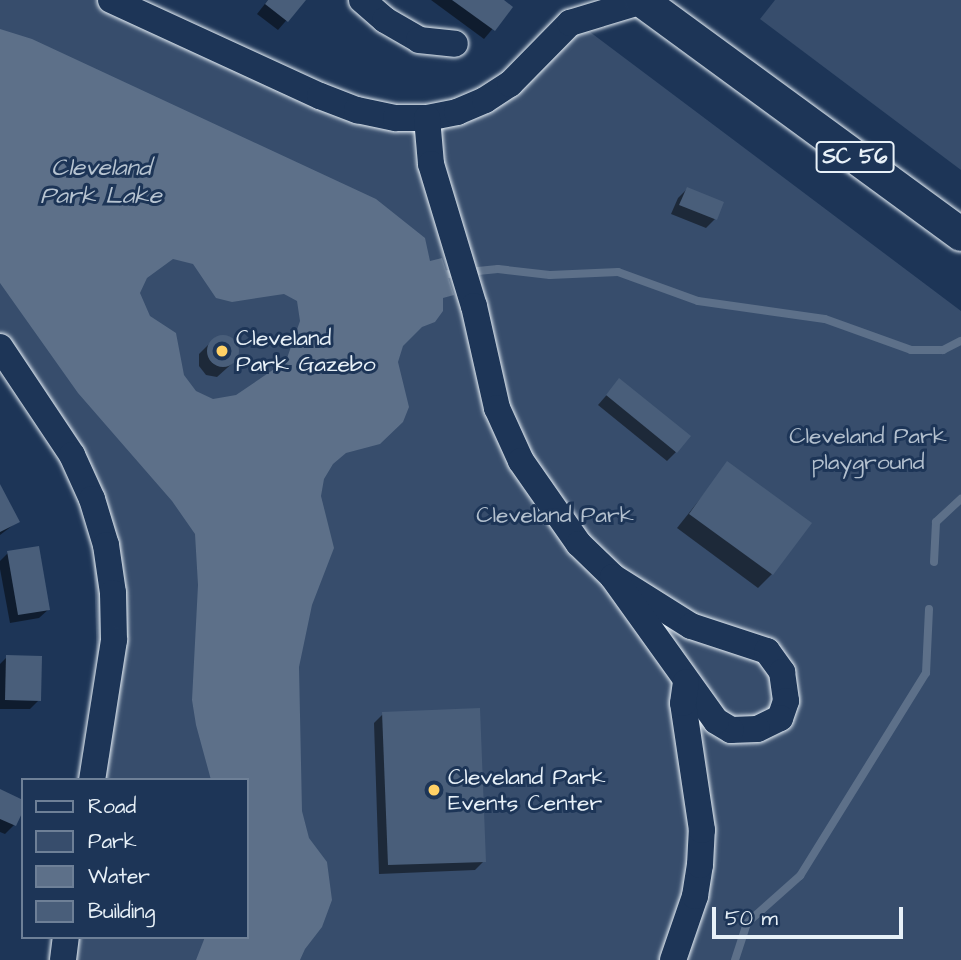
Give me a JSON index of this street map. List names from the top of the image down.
{
  "streets": {
    "main road": ["SC 56"]
  },
  "water": ["Cleveland Park Lake"],
  "parks": ["Cleveland Park playground", "Cleveland Park"],
  "places": ["Cleveland Park Gazebo", "Cleveland Park Events Center"],
  "legend": [
    "Road",
    "Park",
    "Water",
    "Building"
  ],
  "scale_bar": "50 m"
}
